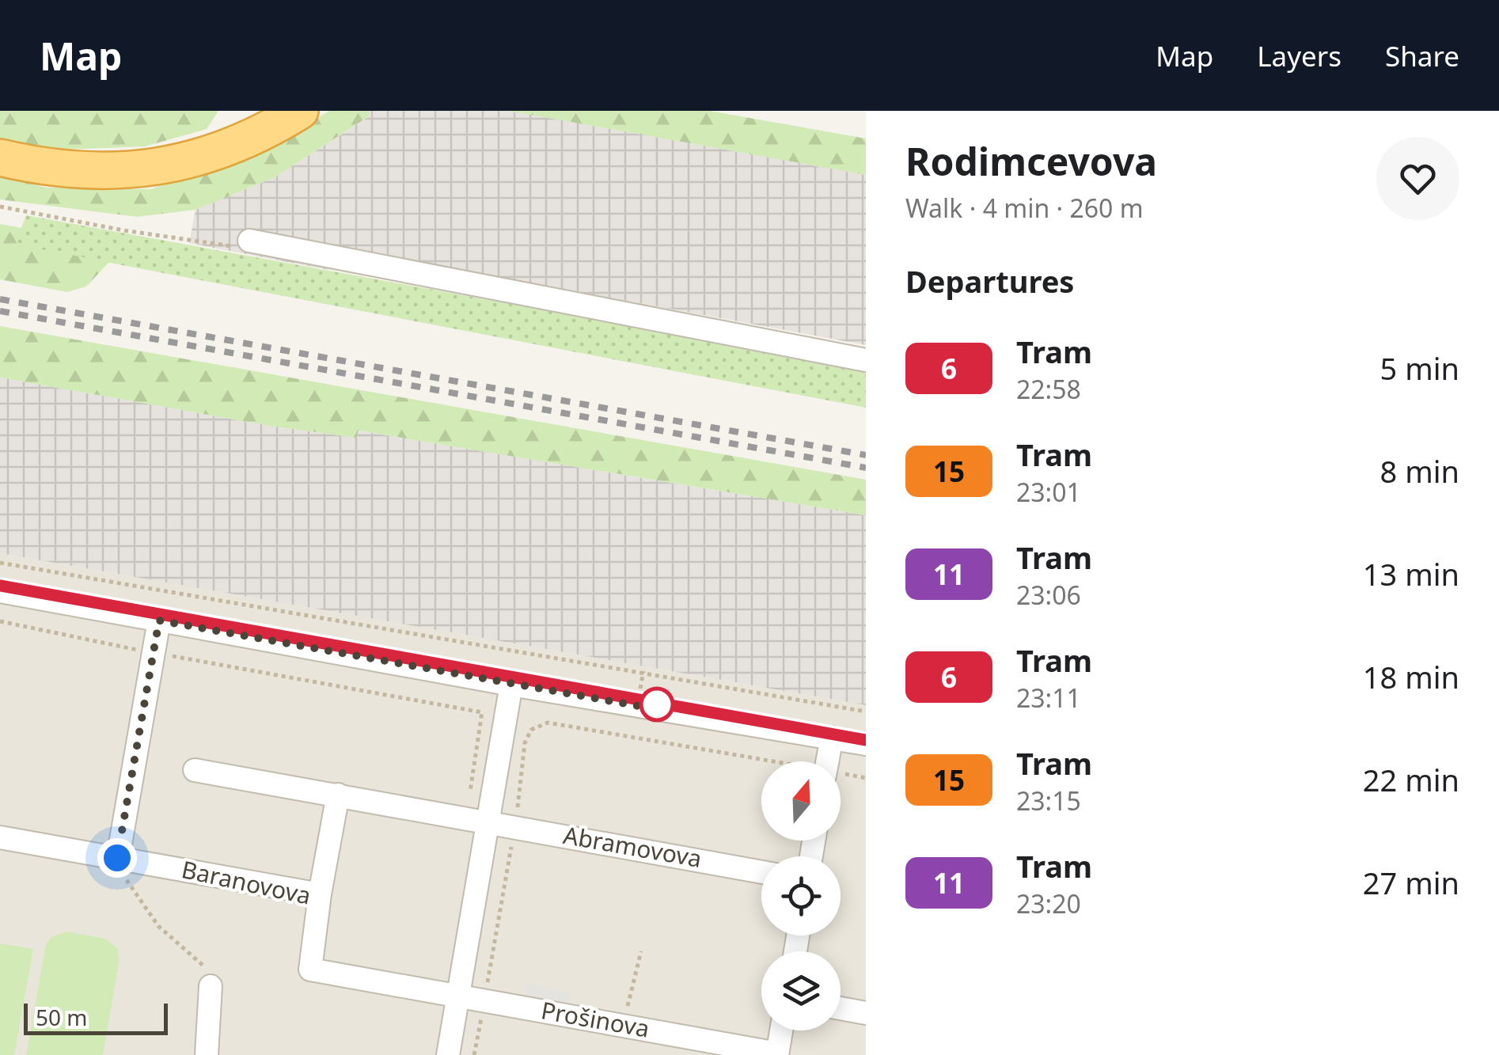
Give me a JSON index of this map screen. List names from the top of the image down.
{
  "streets": {
    "street": ["Abramovova", "Baranovova", "Prošinova"]
  },
  "crossings": [
    ["Baranovova", "Prošinova"]
  ],
  "lines": ["tram line 6"],
  "scale_bar": "50 m",
  "north": "top",
  "page": {
    "header": "Map",
    "nav": ["Map", "Layers", "Share"],
    "heading": [
      ["Rodimcevova", "Walk · 4 min · 260 m"],
      "Departures"
    ],
    "list": [
      {
        "mark": "6",
        "name": "Tram",
        "note": "22:58",
        "value": "5 min"
      },
      {
        "mark": "15",
        "name": "Tram",
        "note": "23:01",
        "value": "8 min"
      },
      {
        "mark": "11",
        "name": "Tram",
        "note": "23:06",
        "value": "13 min"
      },
      {
        "mark": "6",
        "name": "Tram",
        "note": "23:11",
        "value": "18 min"
      },
      {
        "mark": "15",
        "name": "Tram",
        "note": "23:15",
        "value": "22 min"
      },
      {
        "mark": "11",
        "name": "Tram",
        "note": "23:20",
        "value": "27 min"
      }
    ],
    "scale": "50 m"
  }
}
